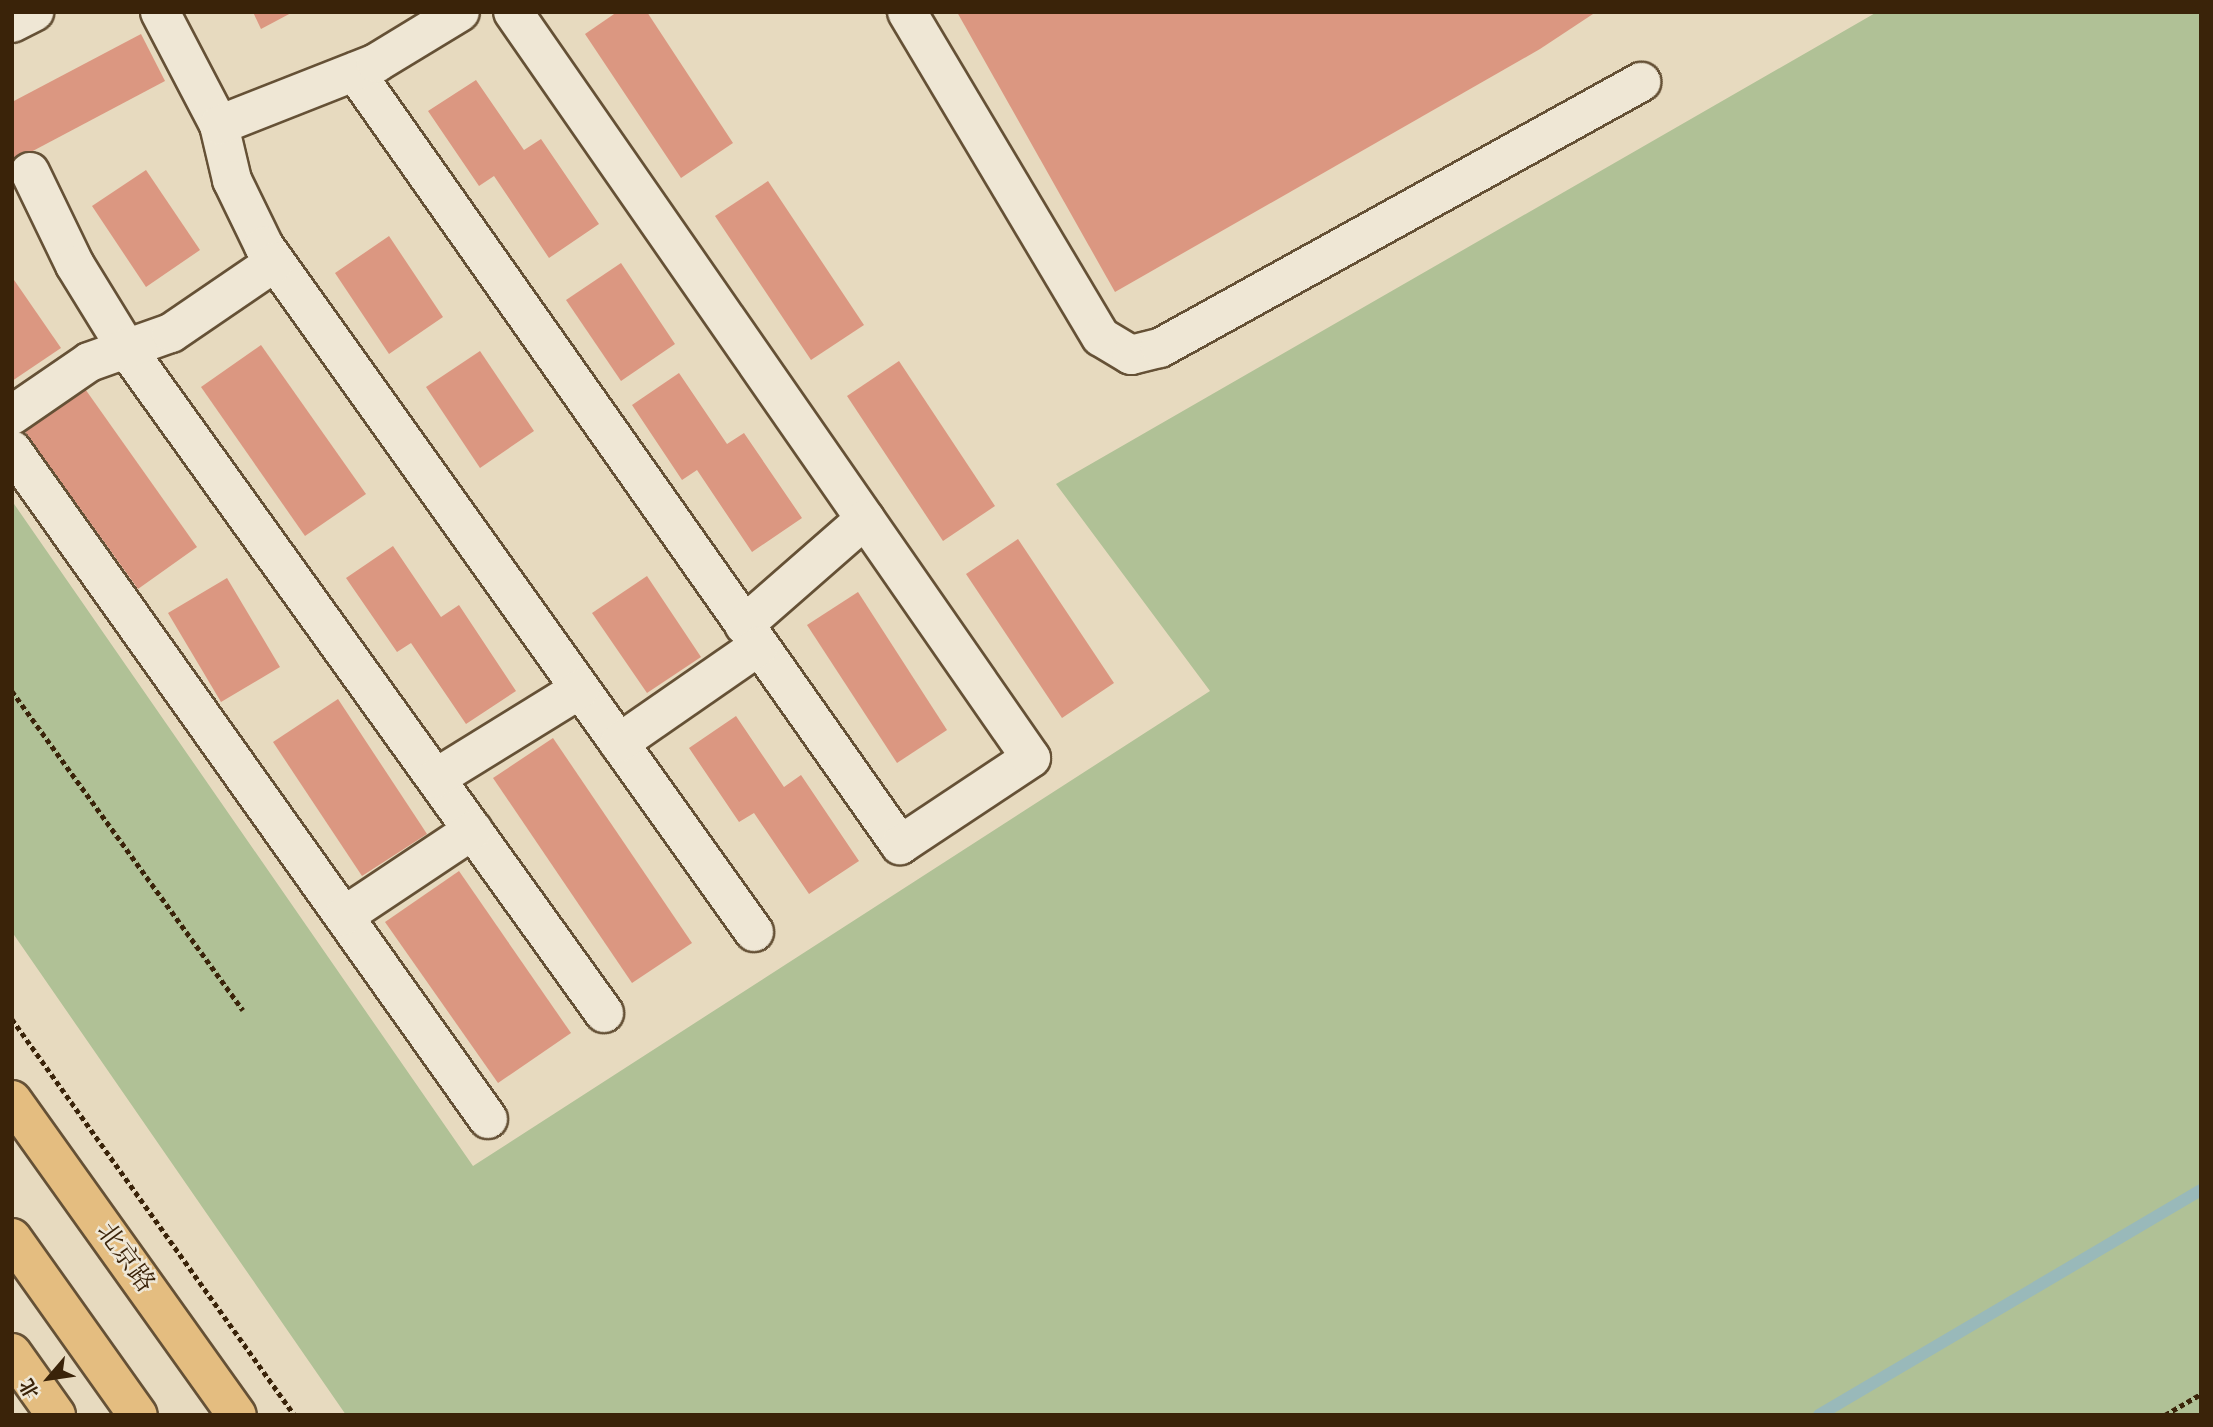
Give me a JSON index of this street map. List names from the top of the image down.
{
  "streets": {
    "main road": ["北京路"]
  },
  "north": "bottom left"
}
